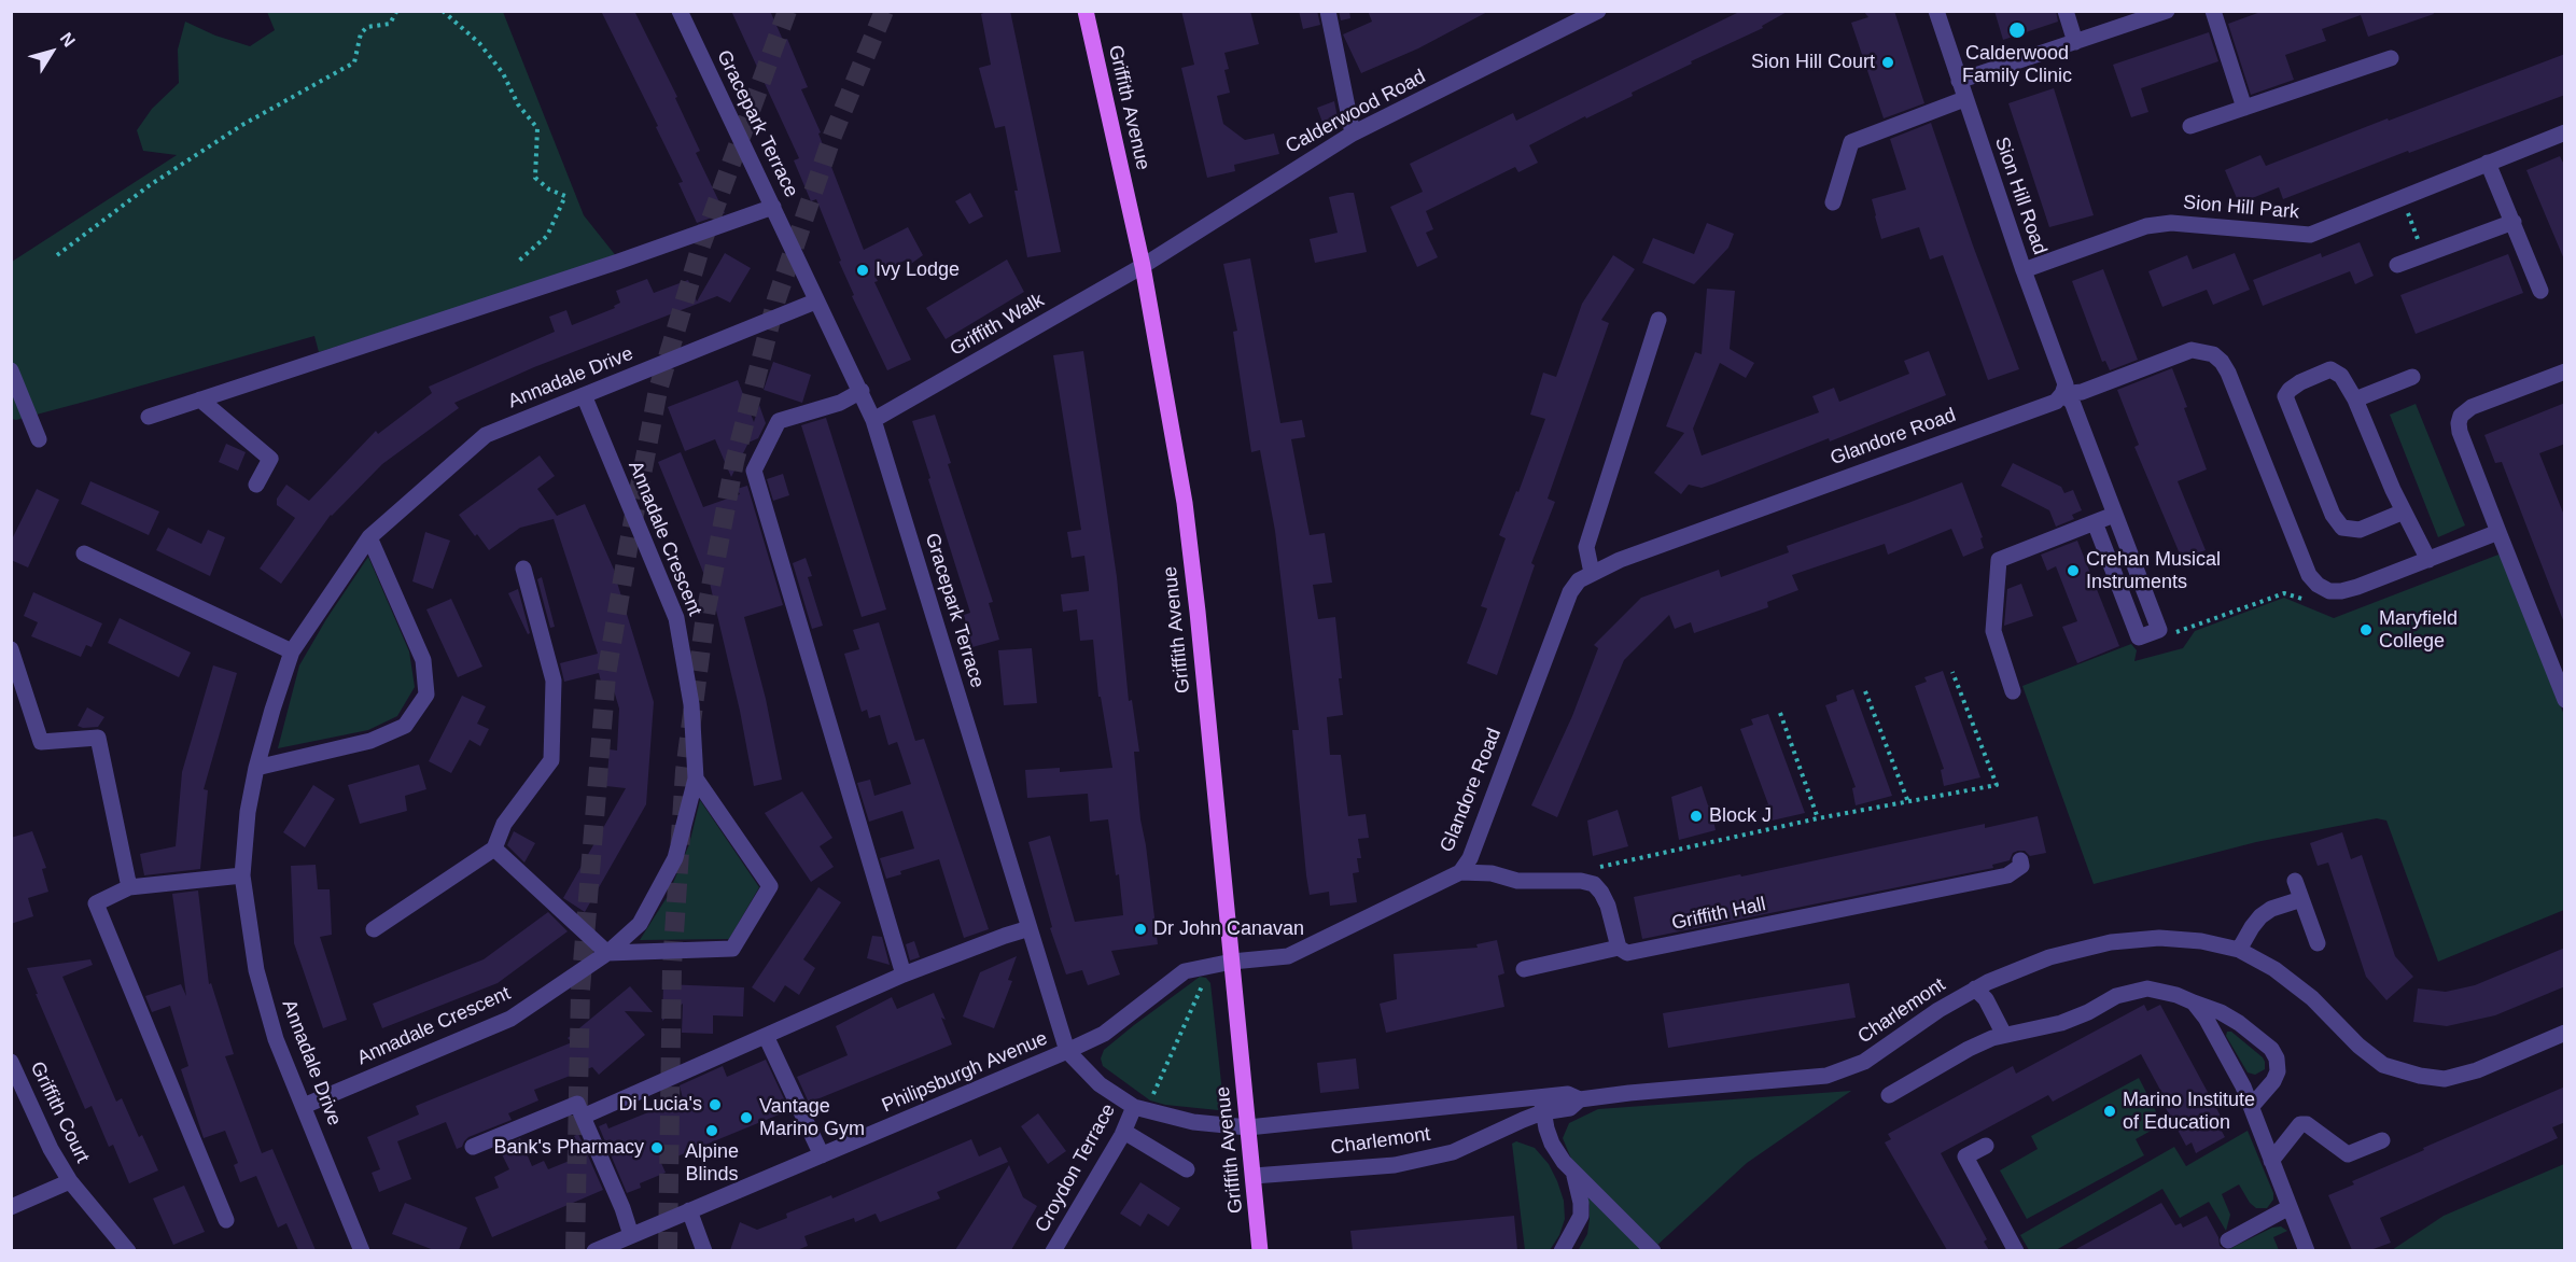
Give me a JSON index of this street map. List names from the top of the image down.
{
  "streets": {
    "main road": ["Griffith Avenue"],
    "street": [
      "Calderwood Road",
      "Gracepark Terrace",
      "Sion Hill Road",
      "Sion Hill Park",
      "Griffith Walk",
      "Annadale Drive",
      "Glandore Road",
      "Annadale Crescent",
      "Griffith Hall",
      "Charlemont",
      "Philipsburgh Avenue",
      "Griffith Court",
      "Croydon Terrace"
    ]
  },
  "crossings": [
    ["Griffith Avenue", "Calderwood Road"],
    ["Griffith Avenue", "Gracepark Terrace"],
    ["Griffith Avenue", "Griffith Walk"],
    ["Griffith Avenue", "Glandore Road"],
    ["Griffith Avenue", "Charlemont"],
    ["Griffith Avenue", "Philipsburgh Avenue"],
    ["Calderwood Road", "Griffith Walk"],
    ["Gracepark Terrace", "Griffith Walk"],
    ["Gracepark Terrace", "Annadale Drive"],
    ["Gracepark Terrace", "Charlemont"],
    ["Gracepark Terrace", "Philipsburgh Avenue"],
    ["Gracepark Terrace", "Croydon Terrace"],
    ["Sion Hill Road", "Sion Hill Park"],
    ["Sion Hill Road", "Glandore Road"],
    ["Annadale Drive", "Annadale Crescent"],
    ["Glandore Road", "Philipsburgh Avenue"]
  ],
  "places": [
    "Calderwood Family Clinic",
    "Sion Hill Court",
    "Ivy Lodge",
    "Crehan Musical Instruments",
    "Maryfield College",
    "Block J",
    "Dr John Canavan",
    "Di Lucia's",
    "Marino Institute of Education",
    "Vantage Marino Gym",
    "Alpine Blinds",
    "Bank's Pharmacy"
  ],
  "north": "top right"
}
